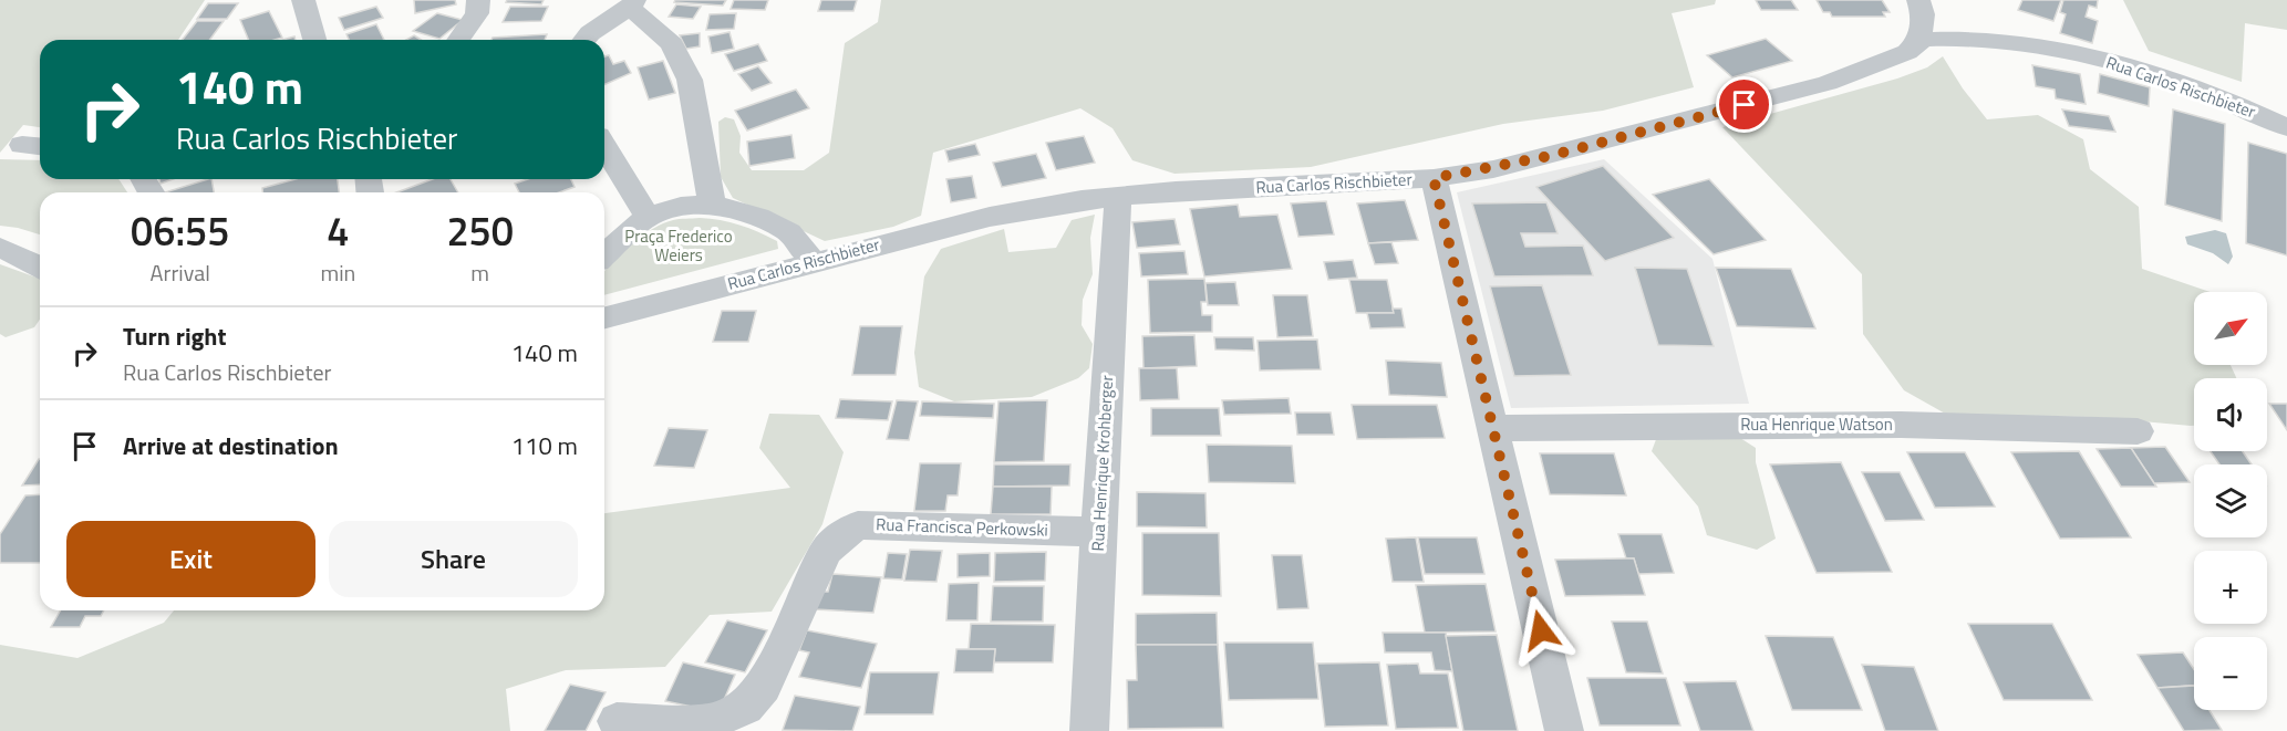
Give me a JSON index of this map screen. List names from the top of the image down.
{
  "streets": {
    "street": [
      "Rua Carlos Rischbieter",
      "Rua Henrique Watson",
      "Rua Henrique Krohberger",
      "Rua Francisca Perkowski"
    ]
  },
  "crossings": [
    ["Rua Carlos Rischbieter", "Rua Henrique Krohberger"],
    ["Rua Henrique Krohberger", "Rua Francisca Perkowski"]
  ],
  "parks": ["Praça Frederico Weiers"],
  "north": "top right",
  "page": {
    "turn": ["140 m", "Rua Carlos Rischbieter"],
    "eta": [
      "06:55",
      "Arrival",
      "4",
      "min",
      "250",
      "m"
    ],
    "map_buttons": ["+", "−"],
    "list": [
      {
        "name": "Turn right",
        "note": "Rua Carlos Rischbieter",
        "value": "140 m"
      },
      {
        "name": "Arrive at destination",
        "value": "110 m"
      }
    ],
    "buttons": ["Exit", "Share"]
  }
}
